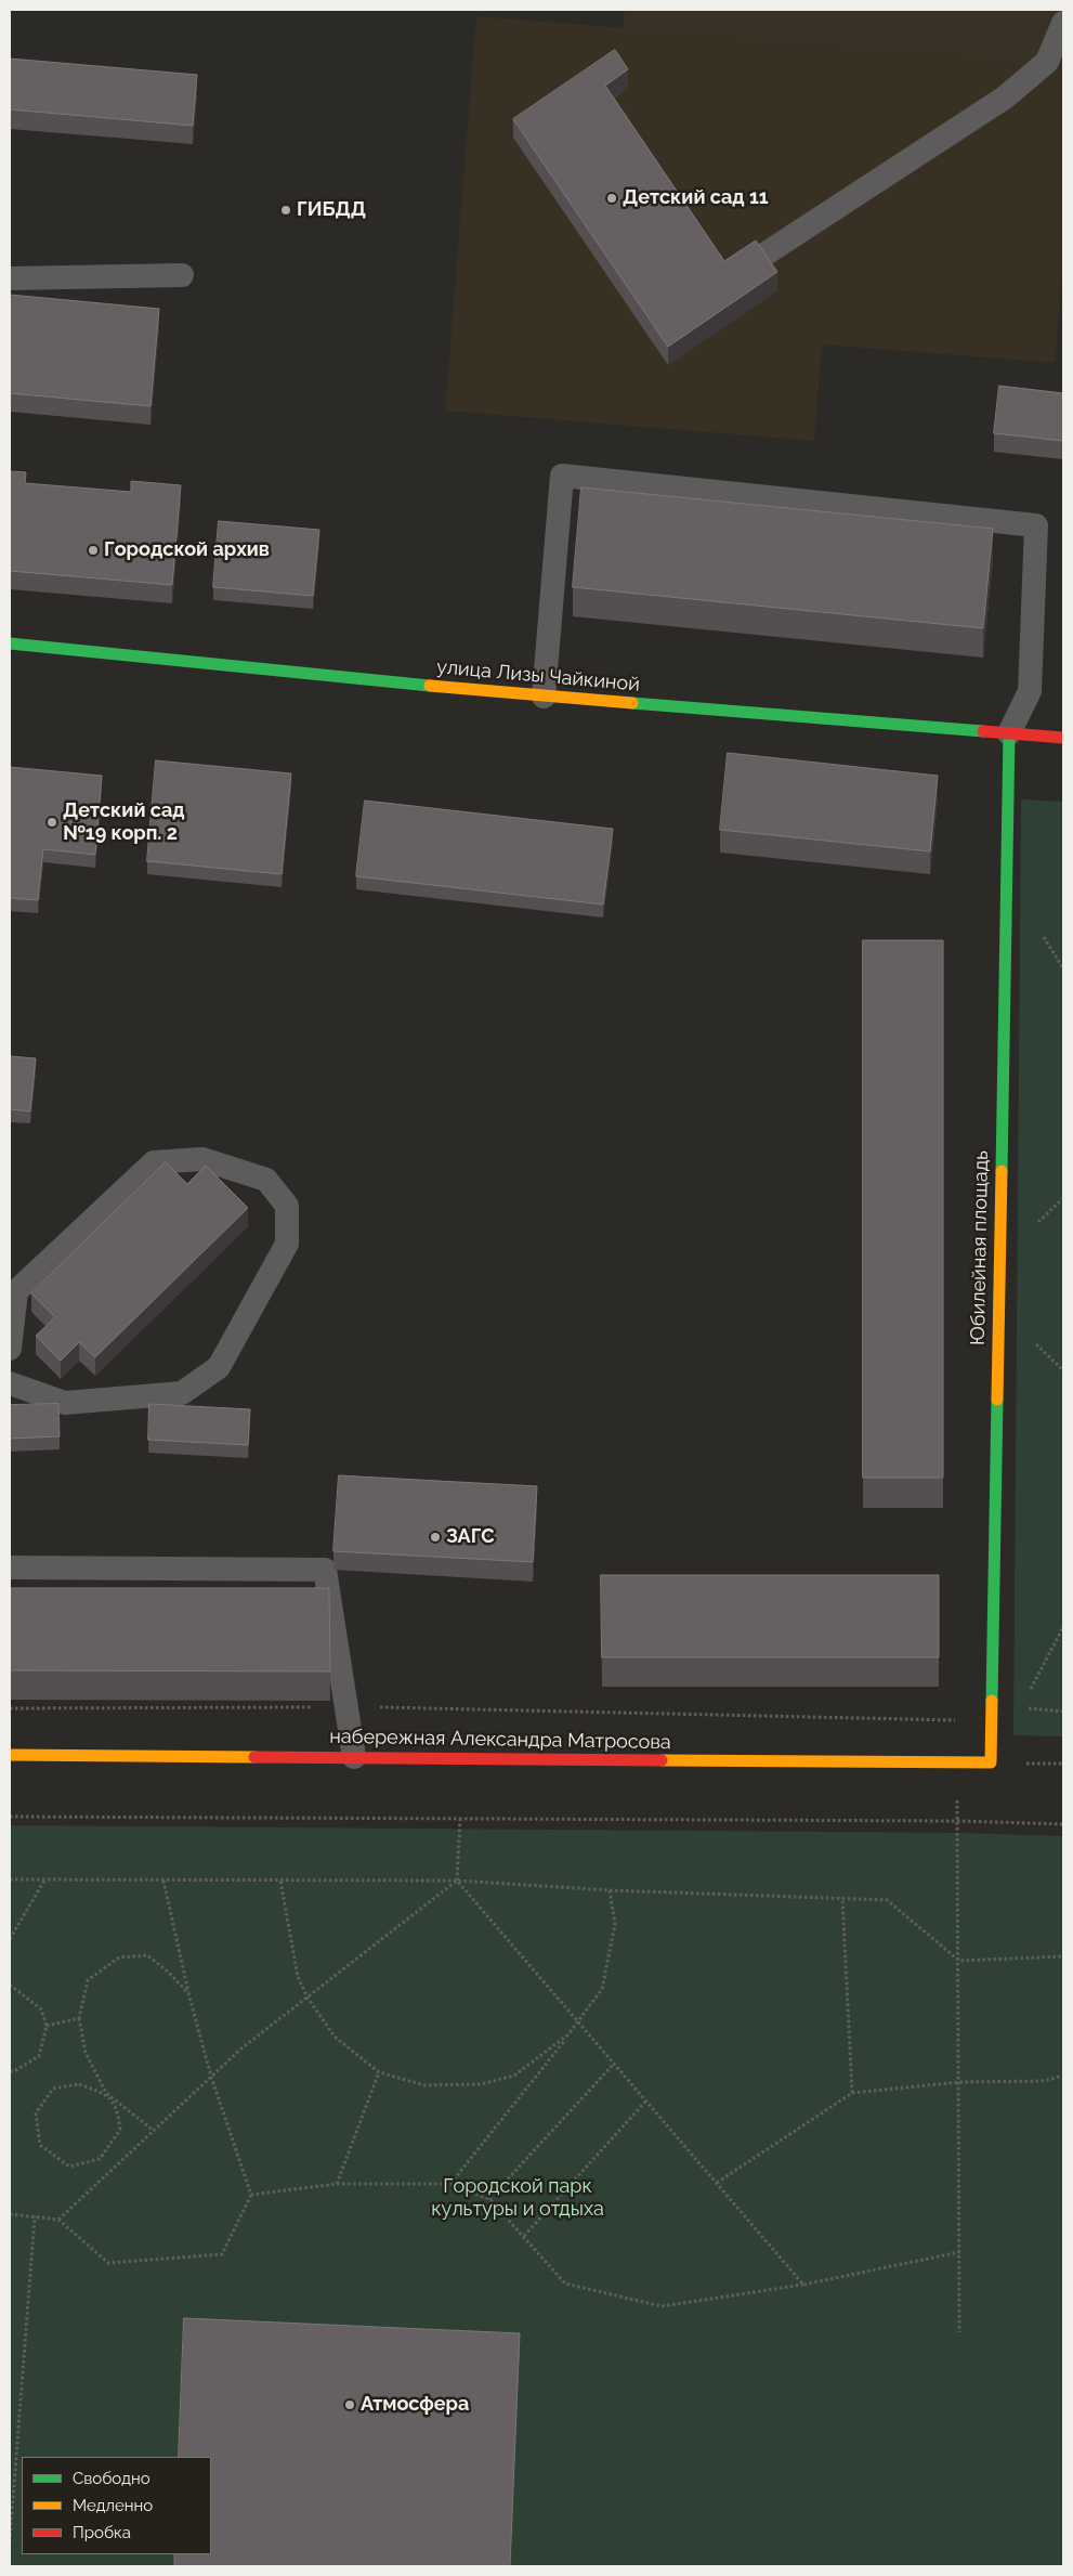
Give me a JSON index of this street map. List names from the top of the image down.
{
  "streets": {
    "street": ["улица Лизы Чайкиной", "Юбилейная площадь", "набережная Александра Матросова"]
  },
  "crossings": [
    ["улица Лизы Чайкиной", "Юбилейная площадь"],
    ["Юбилейная площадь", "набережная Александра Матросова"]
  ],
  "parks": ["Городской парк культуры и отдыха"],
  "places": [
    "Детский сад 11",
    "ГИБДД",
    "Городской архив",
    "Детский сад №19 корп. 2",
    "ЗАГС",
    "Атмосфера"
  ],
  "legend": ["Свободно", "Медленно", "Пробка"]
}
